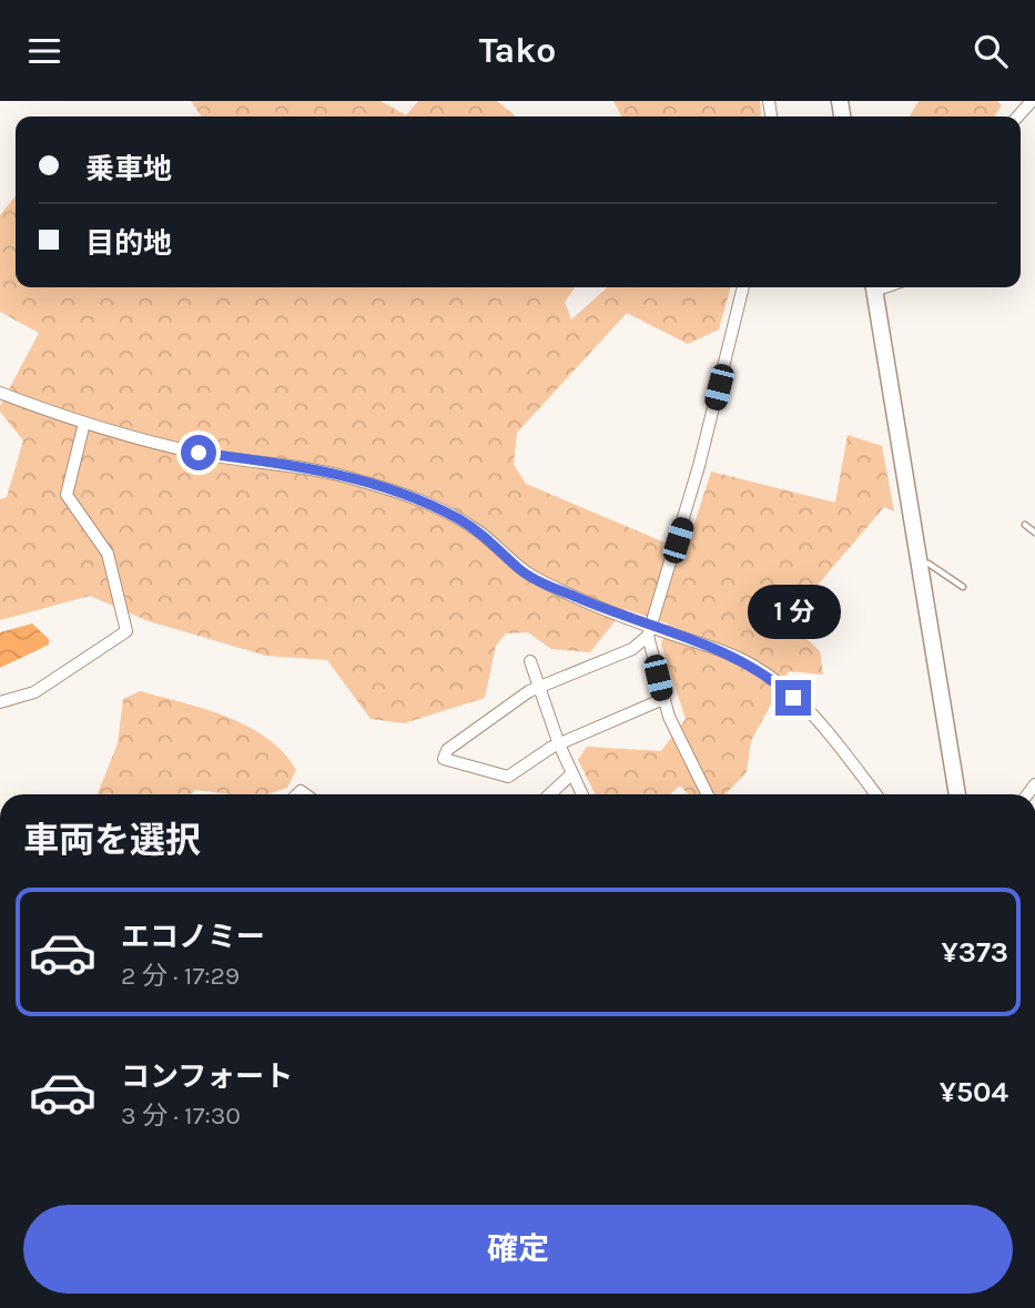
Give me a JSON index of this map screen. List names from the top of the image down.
{
  "page": {
    "header": "Tako",
    "banner": ["乗車地", "目的地"],
    "bubble": "1 分",
    "heading": "車両を選択",
    "list": [
      {
        "name": "エコノミー",
        "note": "2 分 · 17:29",
        "value": "¥373"
      },
      {
        "name": "コンフォート",
        "note": "3 分 · 17:30",
        "value": "¥504"
      }
    ],
    "buttons": "確定"
  }
}
